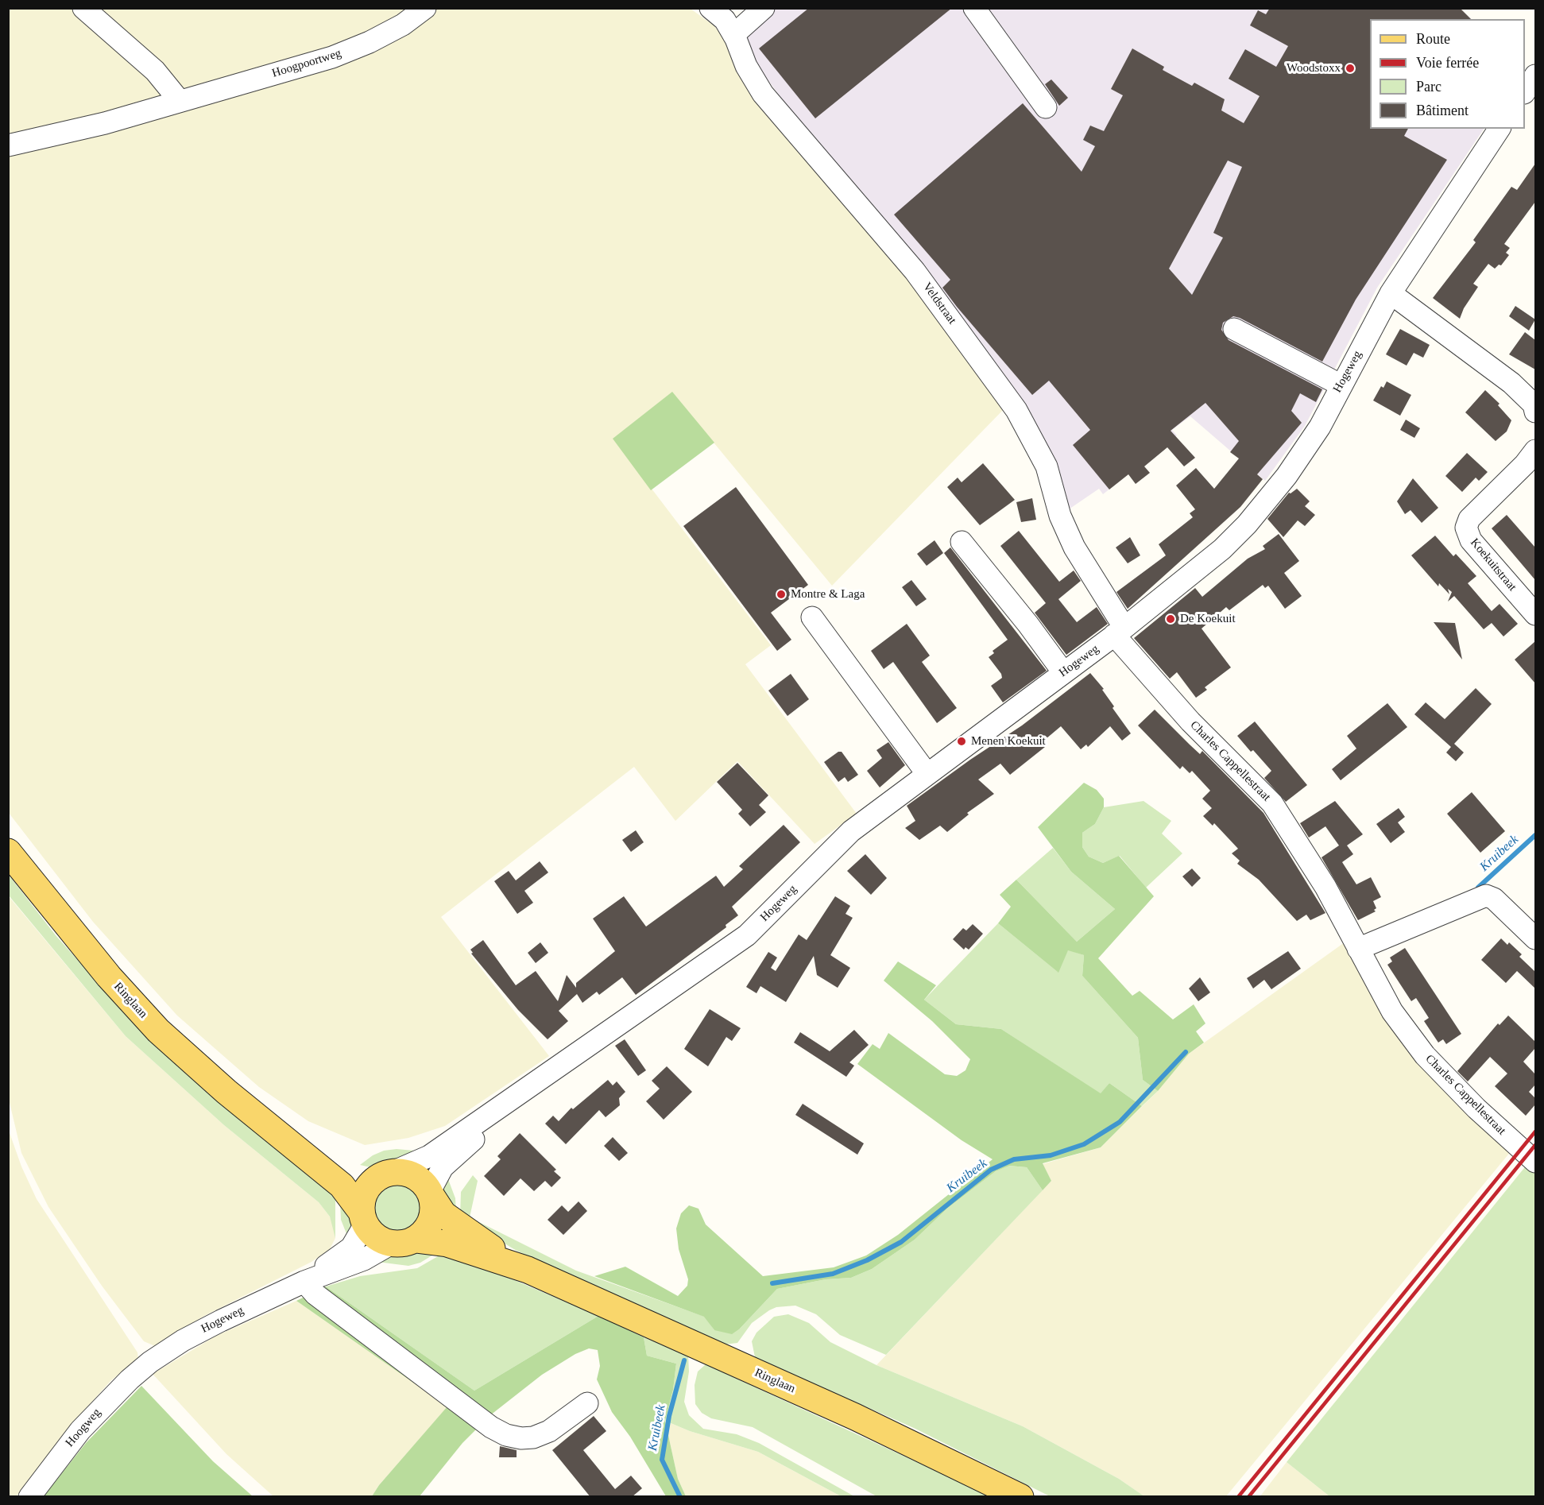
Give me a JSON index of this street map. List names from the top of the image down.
{
  "streets": {
    "main road": ["Ringlaan"],
    "street": [
      "Hoogpoortweg",
      "Veldstraat",
      "Hogeweg",
      "Koekuitstraat",
      "Charles Cappellestraat",
      "Hoogweg"
    ]
  },
  "crossings": [
    ["Veldstraat", "Hogeweg"],
    ["Veldstraat", "Charles Cappellestraat"],
    ["Hogeweg", "Charles Cappellestraat"],
    ["Hogeweg", "Ringlaan"],
    ["Hogeweg", "Hoogweg"]
  ],
  "water": ["Kruibeek"],
  "places": [
    "Woodstoxx",
    "Montre & Laga",
    "De Koekuit",
    "Menen Koekuit"
  ],
  "legend": [
    "Route",
    "Voie ferrée",
    "Parc",
    "Bâtiment"
  ]
}
